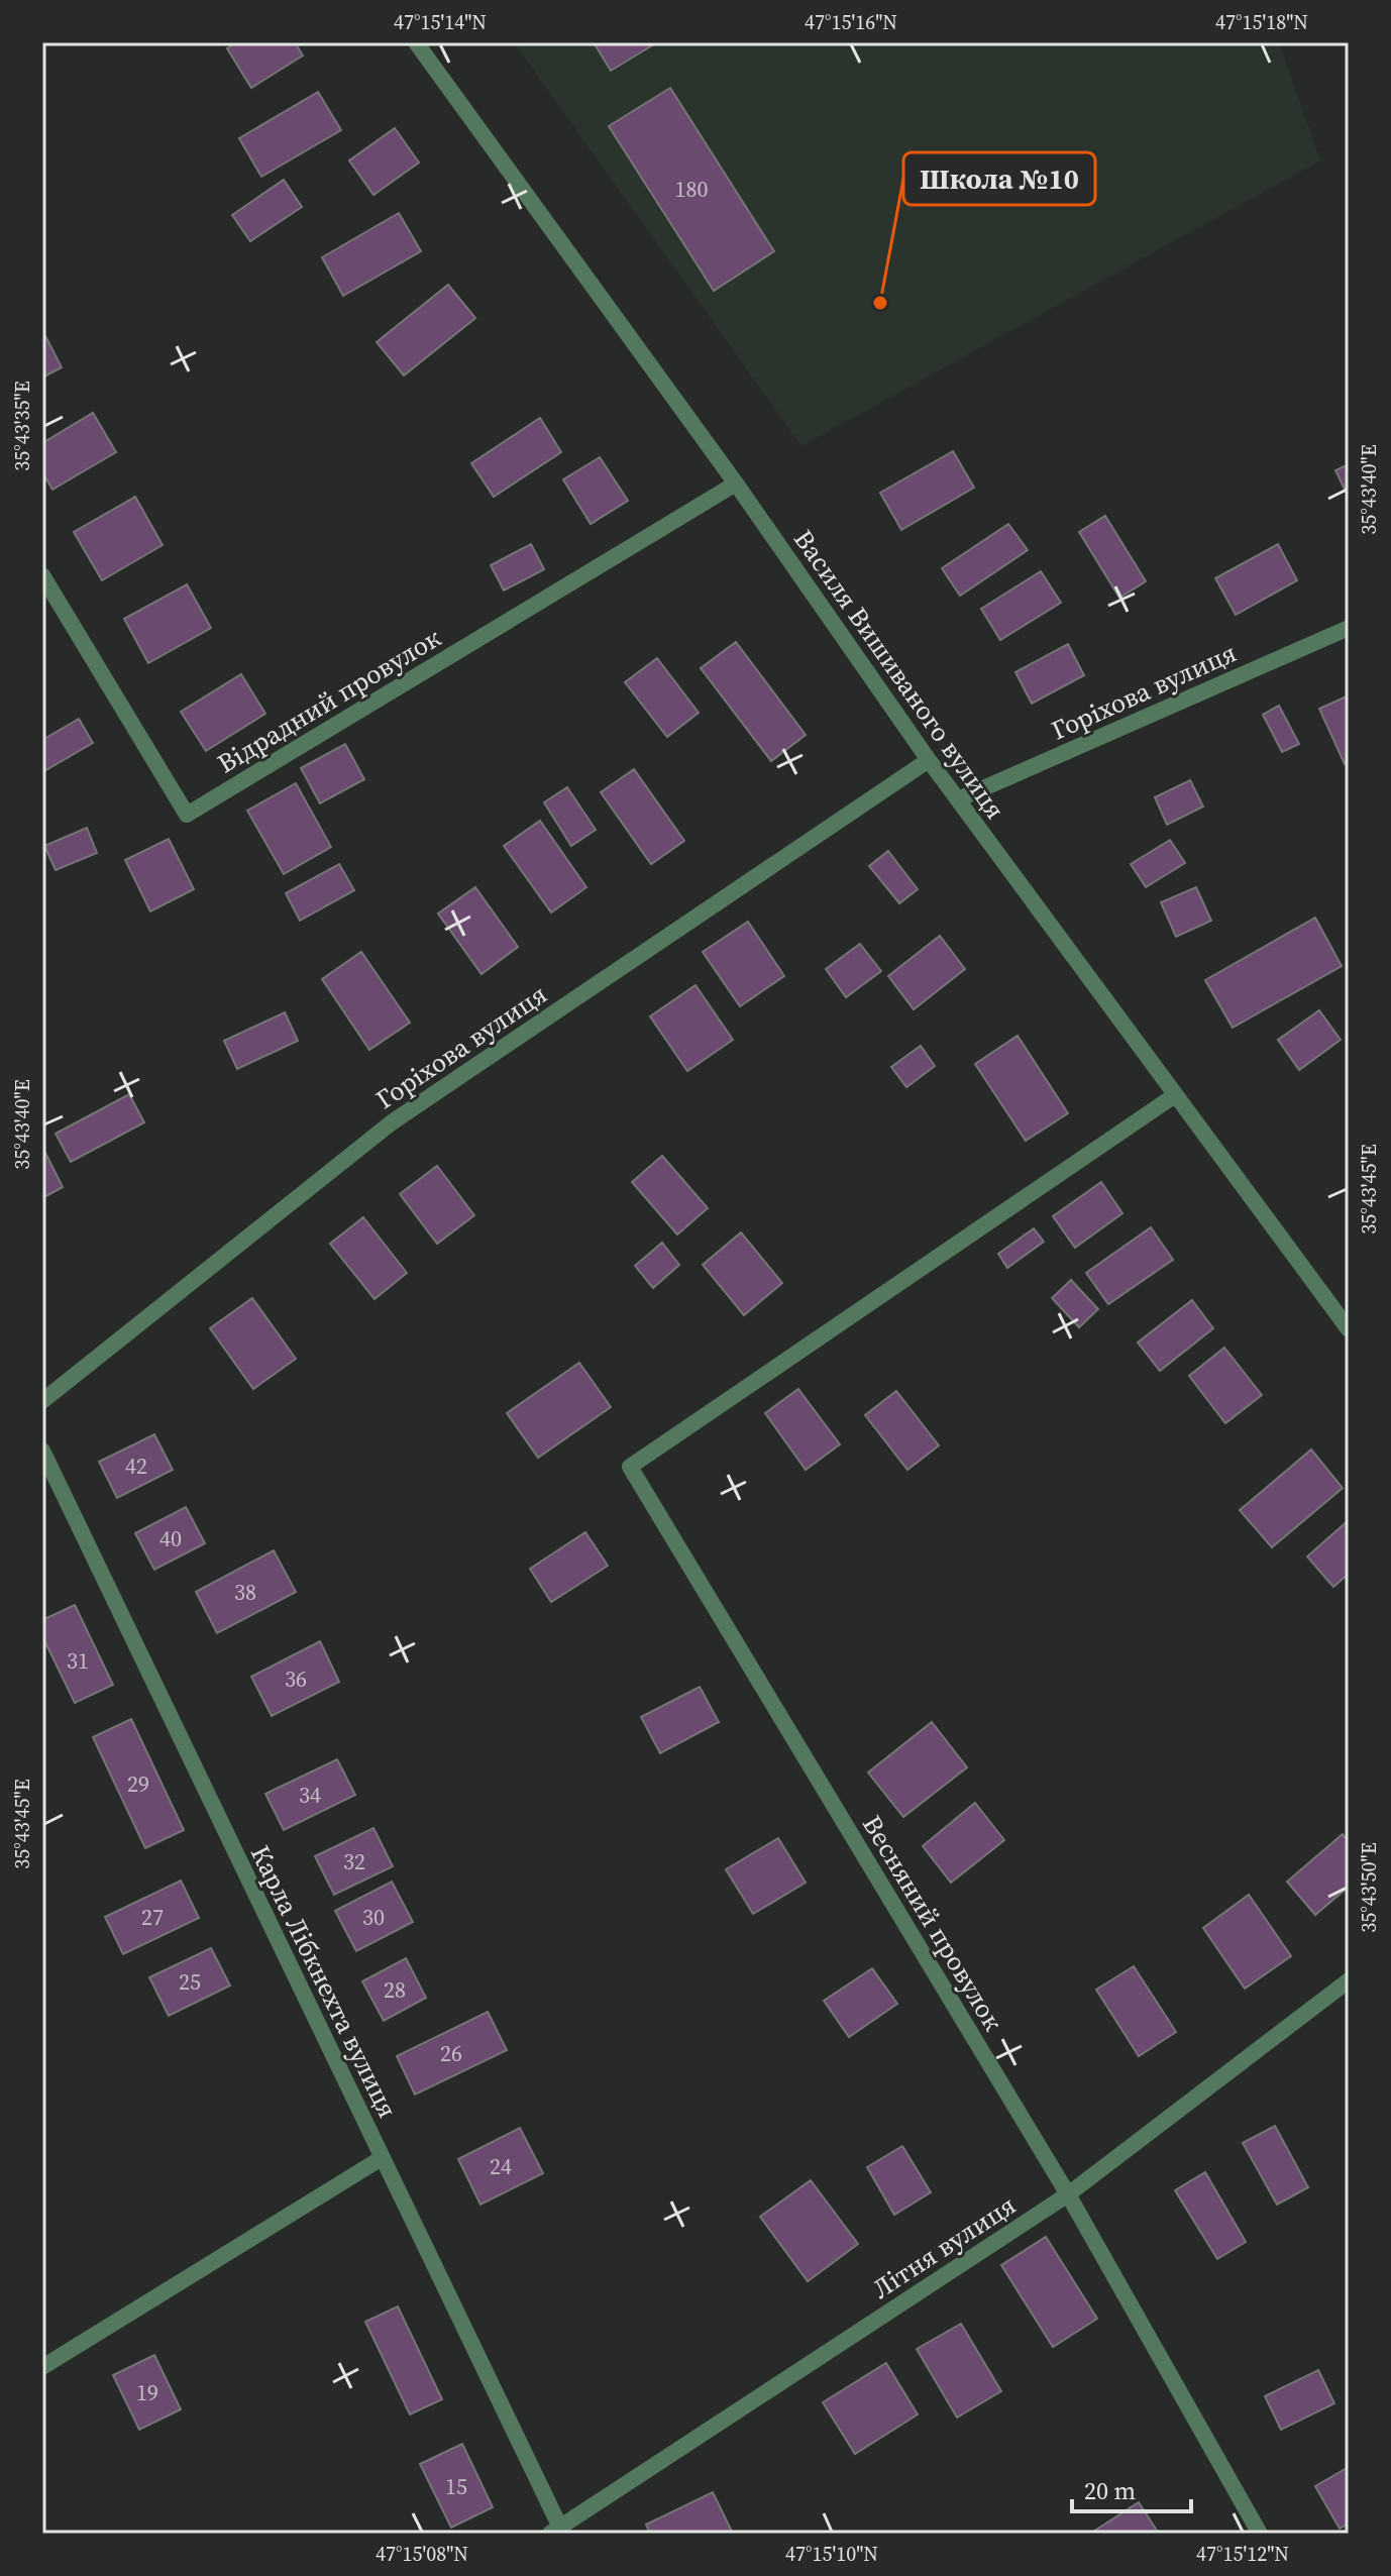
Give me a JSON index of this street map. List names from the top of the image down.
{
  "streets": {
    "street": [
      "Василя Вишиваного вулиця",
      "Горіхова вулиця",
      "Відрадний провулок",
      "Весняний провулок",
      "Карла Лібкнехта вулиця",
      "Літня вулиця"
    ]
  },
  "crossings": [
    ["Василя Вишиваного вулиця", "Горіхова вулиця"],
    ["Василя Вишиваного вулиця", "Відрадний провулок"],
    ["Василя Вишиваного вулиця", "Весняний провулок"],
    ["Весняний провулок", "Літня вулиця"],
    ["Карла Лібкнехта вулиця", "Літня вулиця"]
  ],
  "places": ["Школа №10"],
  "house_numbers": [
    "180",
    "42",
    "40",
    "38",
    "31",
    "36",
    "29",
    "34",
    "32",
    "27",
    "30",
    "25",
    "28",
    "26",
    "24",
    "19",
    "15"
  ],
  "scale_bar": "20 m",
  "coordinates": [
    "47°15'14\"N",
    "47°15'16\"N",
    "47°15'18\"N",
    "35°43'35\"E",
    "35°43'40\"E",
    "35°43'45\"E",
    "35°43'50\"E",
    "47°15'08\"N",
    "47°15'10\"N",
    "47°15'12\"N"
  ]
}
